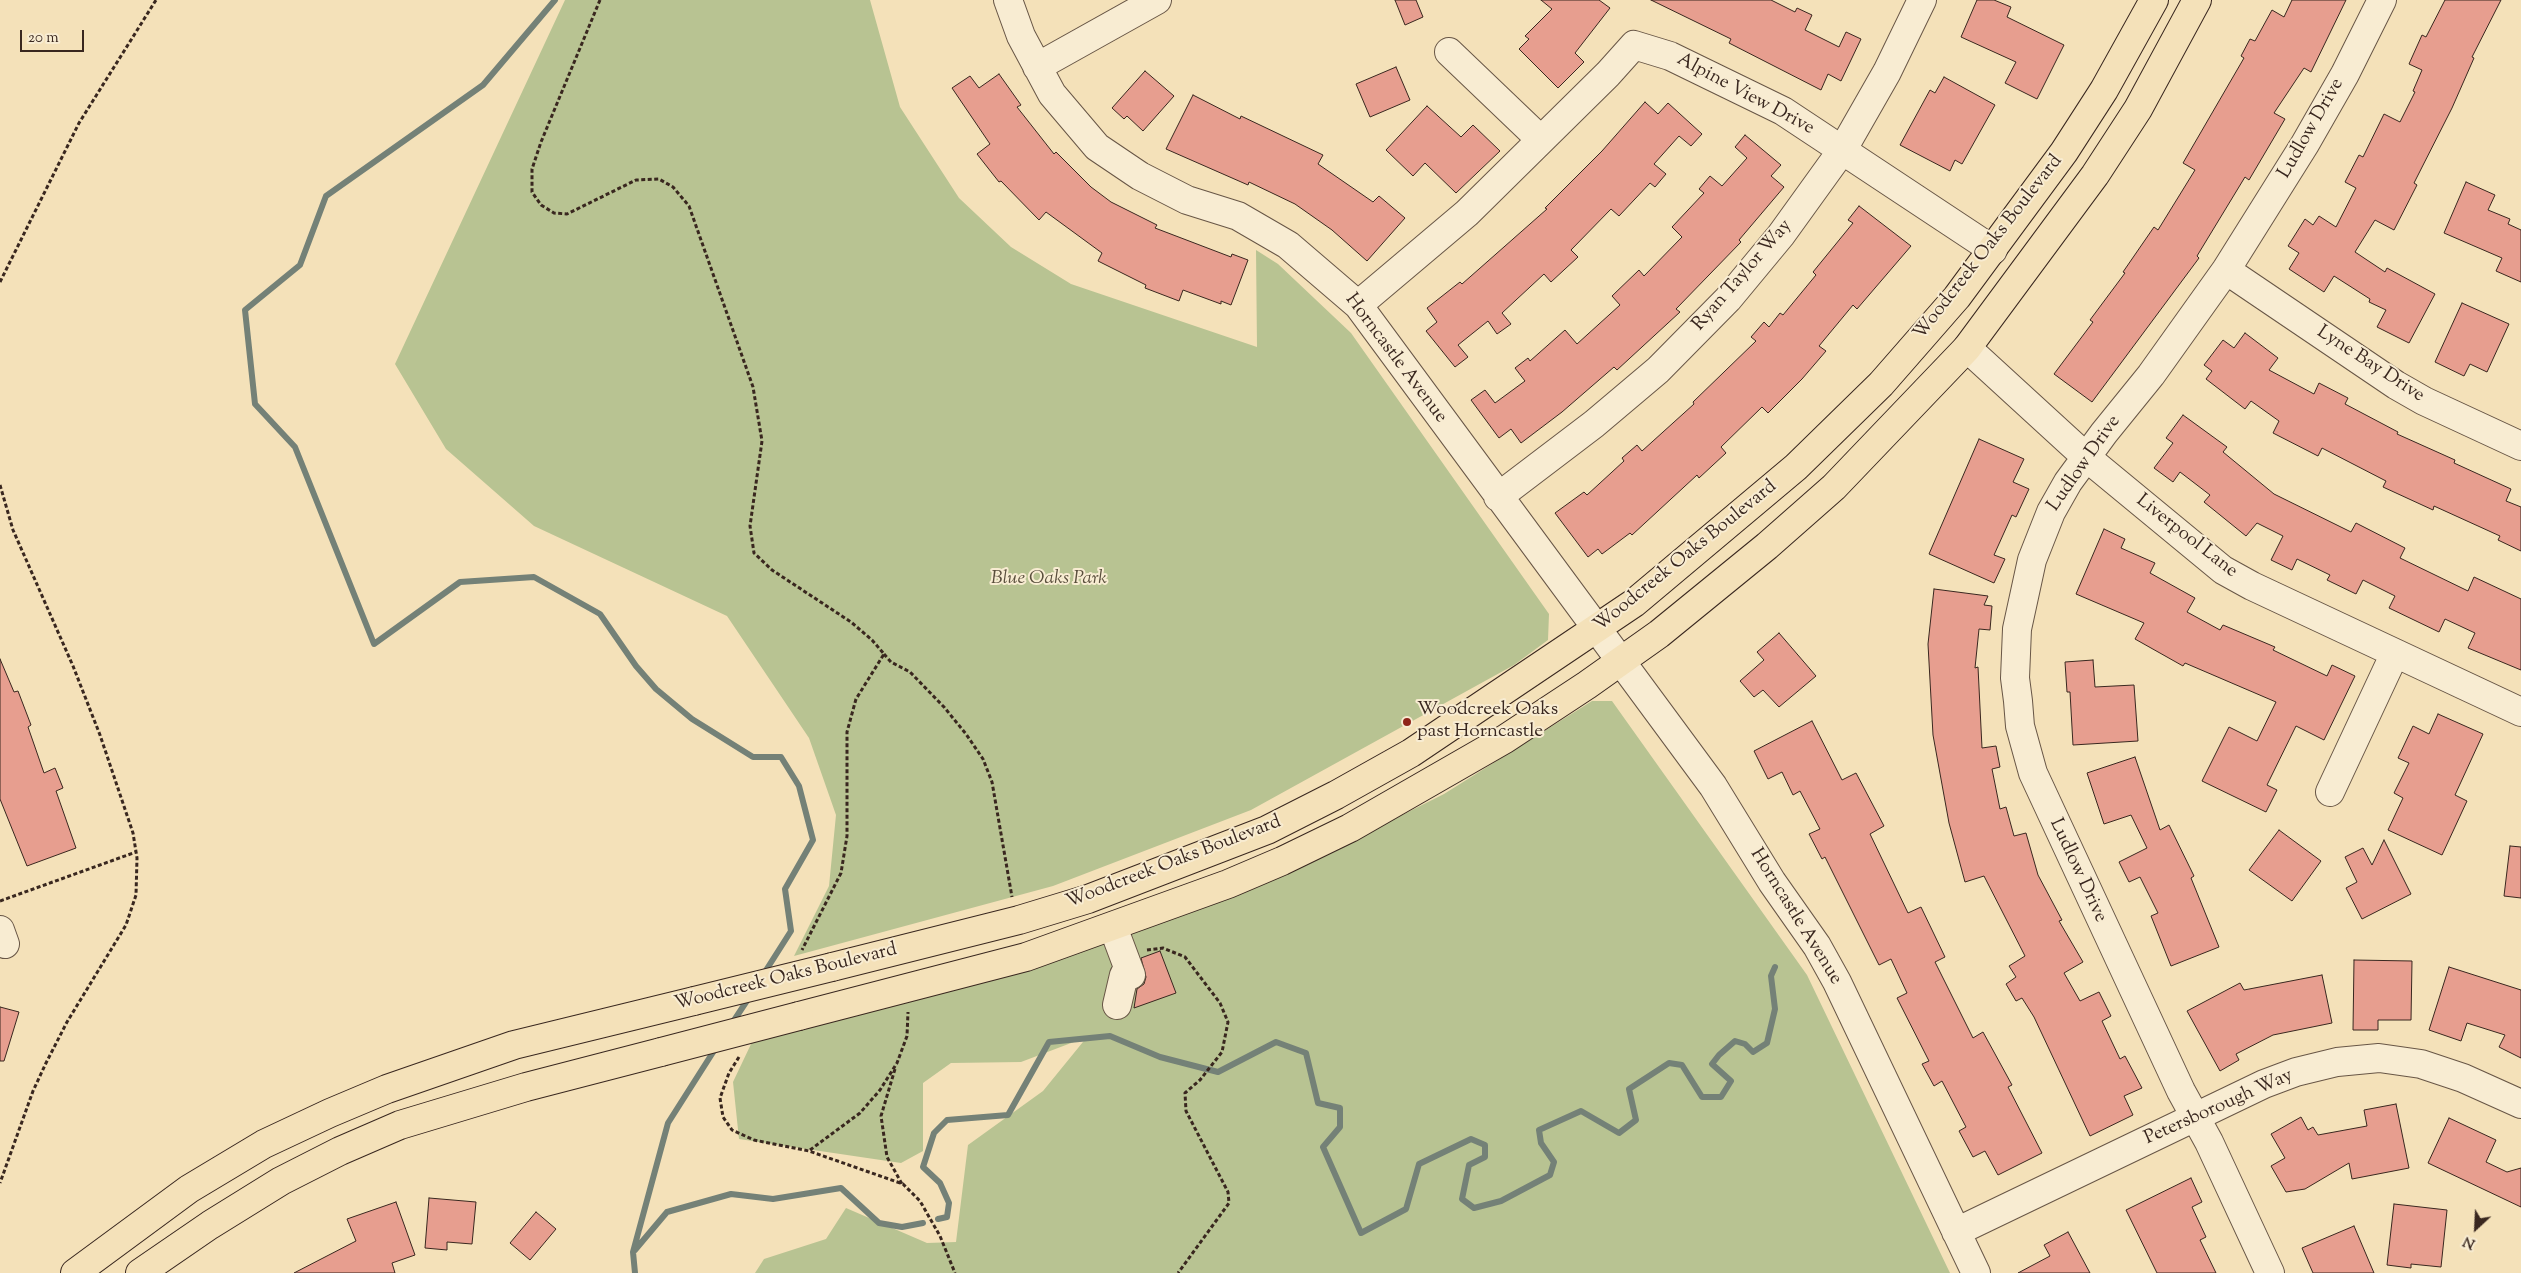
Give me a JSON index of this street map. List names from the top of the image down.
{
  "streets": {
    "main road": ["Woodcreek Oaks Boulevard"],
    "street": [
      "Alpine View Drive",
      "Ludlow Drive",
      "Ryan Taylor Way",
      "Horncastle Avenue",
      "Lyne Bay Drive",
      "Liverpool Lane",
      "Petersborough Way"
    ]
  },
  "crossings": [
    ["Alpine View Drive", "Woodcreek Oaks Boulevard"],
    ["Alpine View Drive", "Ryan Taylor Way"],
    ["Alpine View Drive", "Horncastle Avenue"],
    ["Ludlow Drive", "Lyne Bay Drive"],
    ["Ludlow Drive", "Liverpool Lane"],
    ["Ludlow Drive", "Petersborough Way"],
    ["Woodcreek Oaks Boulevard", "Horncastle Avenue"],
    ["Woodcreek Oaks Boulevard", "Liverpool Lane"],
    ["Ryan Taylor Way", "Horncastle Avenue"],
    ["Horncastle Avenue", "Petersborough Way"]
  ],
  "parks": ["Blue Oaks Park"],
  "places": ["Woodcreek Oaks past Horncastle"],
  "scale_bar": "20 m",
  "north": "bottom left"
}
